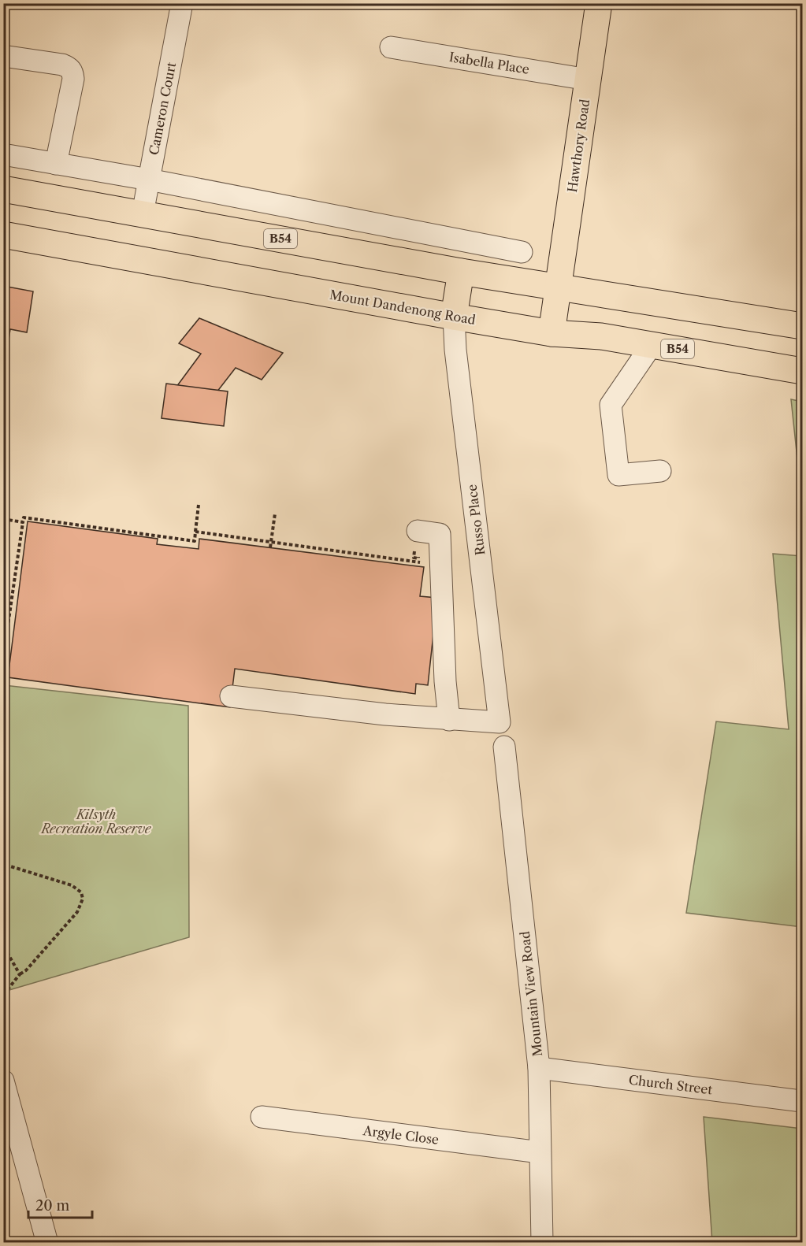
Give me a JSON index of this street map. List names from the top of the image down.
{
  "streets": {
    "main road": ["Hawthory Road", "B54", "Mount Dandenong Road"],
    "street": [
      "Isabella Place",
      "Cameron Court",
      "Russo Place",
      "Mountain View Road",
      "Church Street",
      "Argyle Close"
    ]
  },
  "crossings": [
    ["Isabella Place", "Hawthory Road"],
    ["Cameron Court", "B54"],
    ["Hawthory Road", "B54"],
    ["Hawthory Road", "Mount Dandenong Road"],
    ["Mount Dandenong Road", "Russo Place"],
    ["Mountain View Road", "Church Street"],
    ["Mountain View Road", "Argyle Close"]
  ],
  "parks": ["Kilsyth Recreation Reserve"],
  "scale_bar": "20 m"
}
